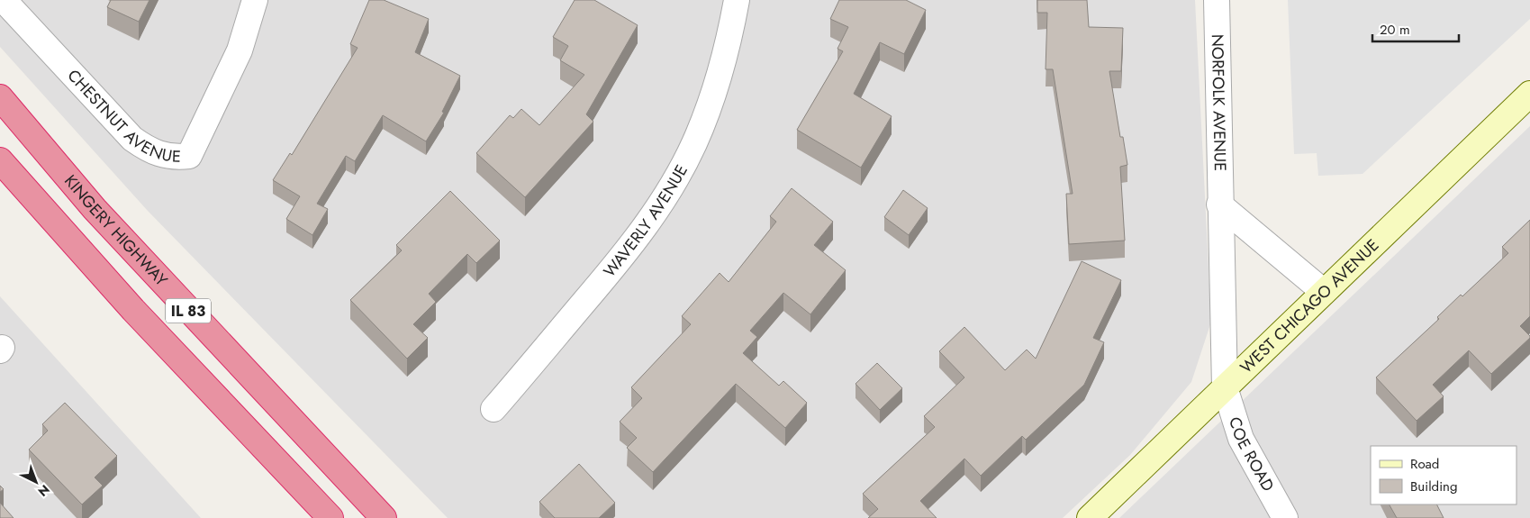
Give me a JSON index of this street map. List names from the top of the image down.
{
  "streets": {
    "highway": ["KINGERY HIGHWAY", "IL 83"],
    "main road": ["WEST CHICAGO AVENUE"],
    "street": [
      "NORFOLK AVENUE",
      "CHESTNUT AVENUE",
      "WAVERLY AVENUE",
      "COE ROAD"
    ]
  },
  "crossings": [
    ["NORFOLK AVENUE", "WEST CHICAGO AVENUE"],
    ["NORFOLK AVENUE", "COE ROAD"],
    ["WEST CHICAGO AVENUE", "COE ROAD"]
  ],
  "legend": ["Road", "Building"],
  "scale_bar": "20 m",
  "north": "bottom right"
}
